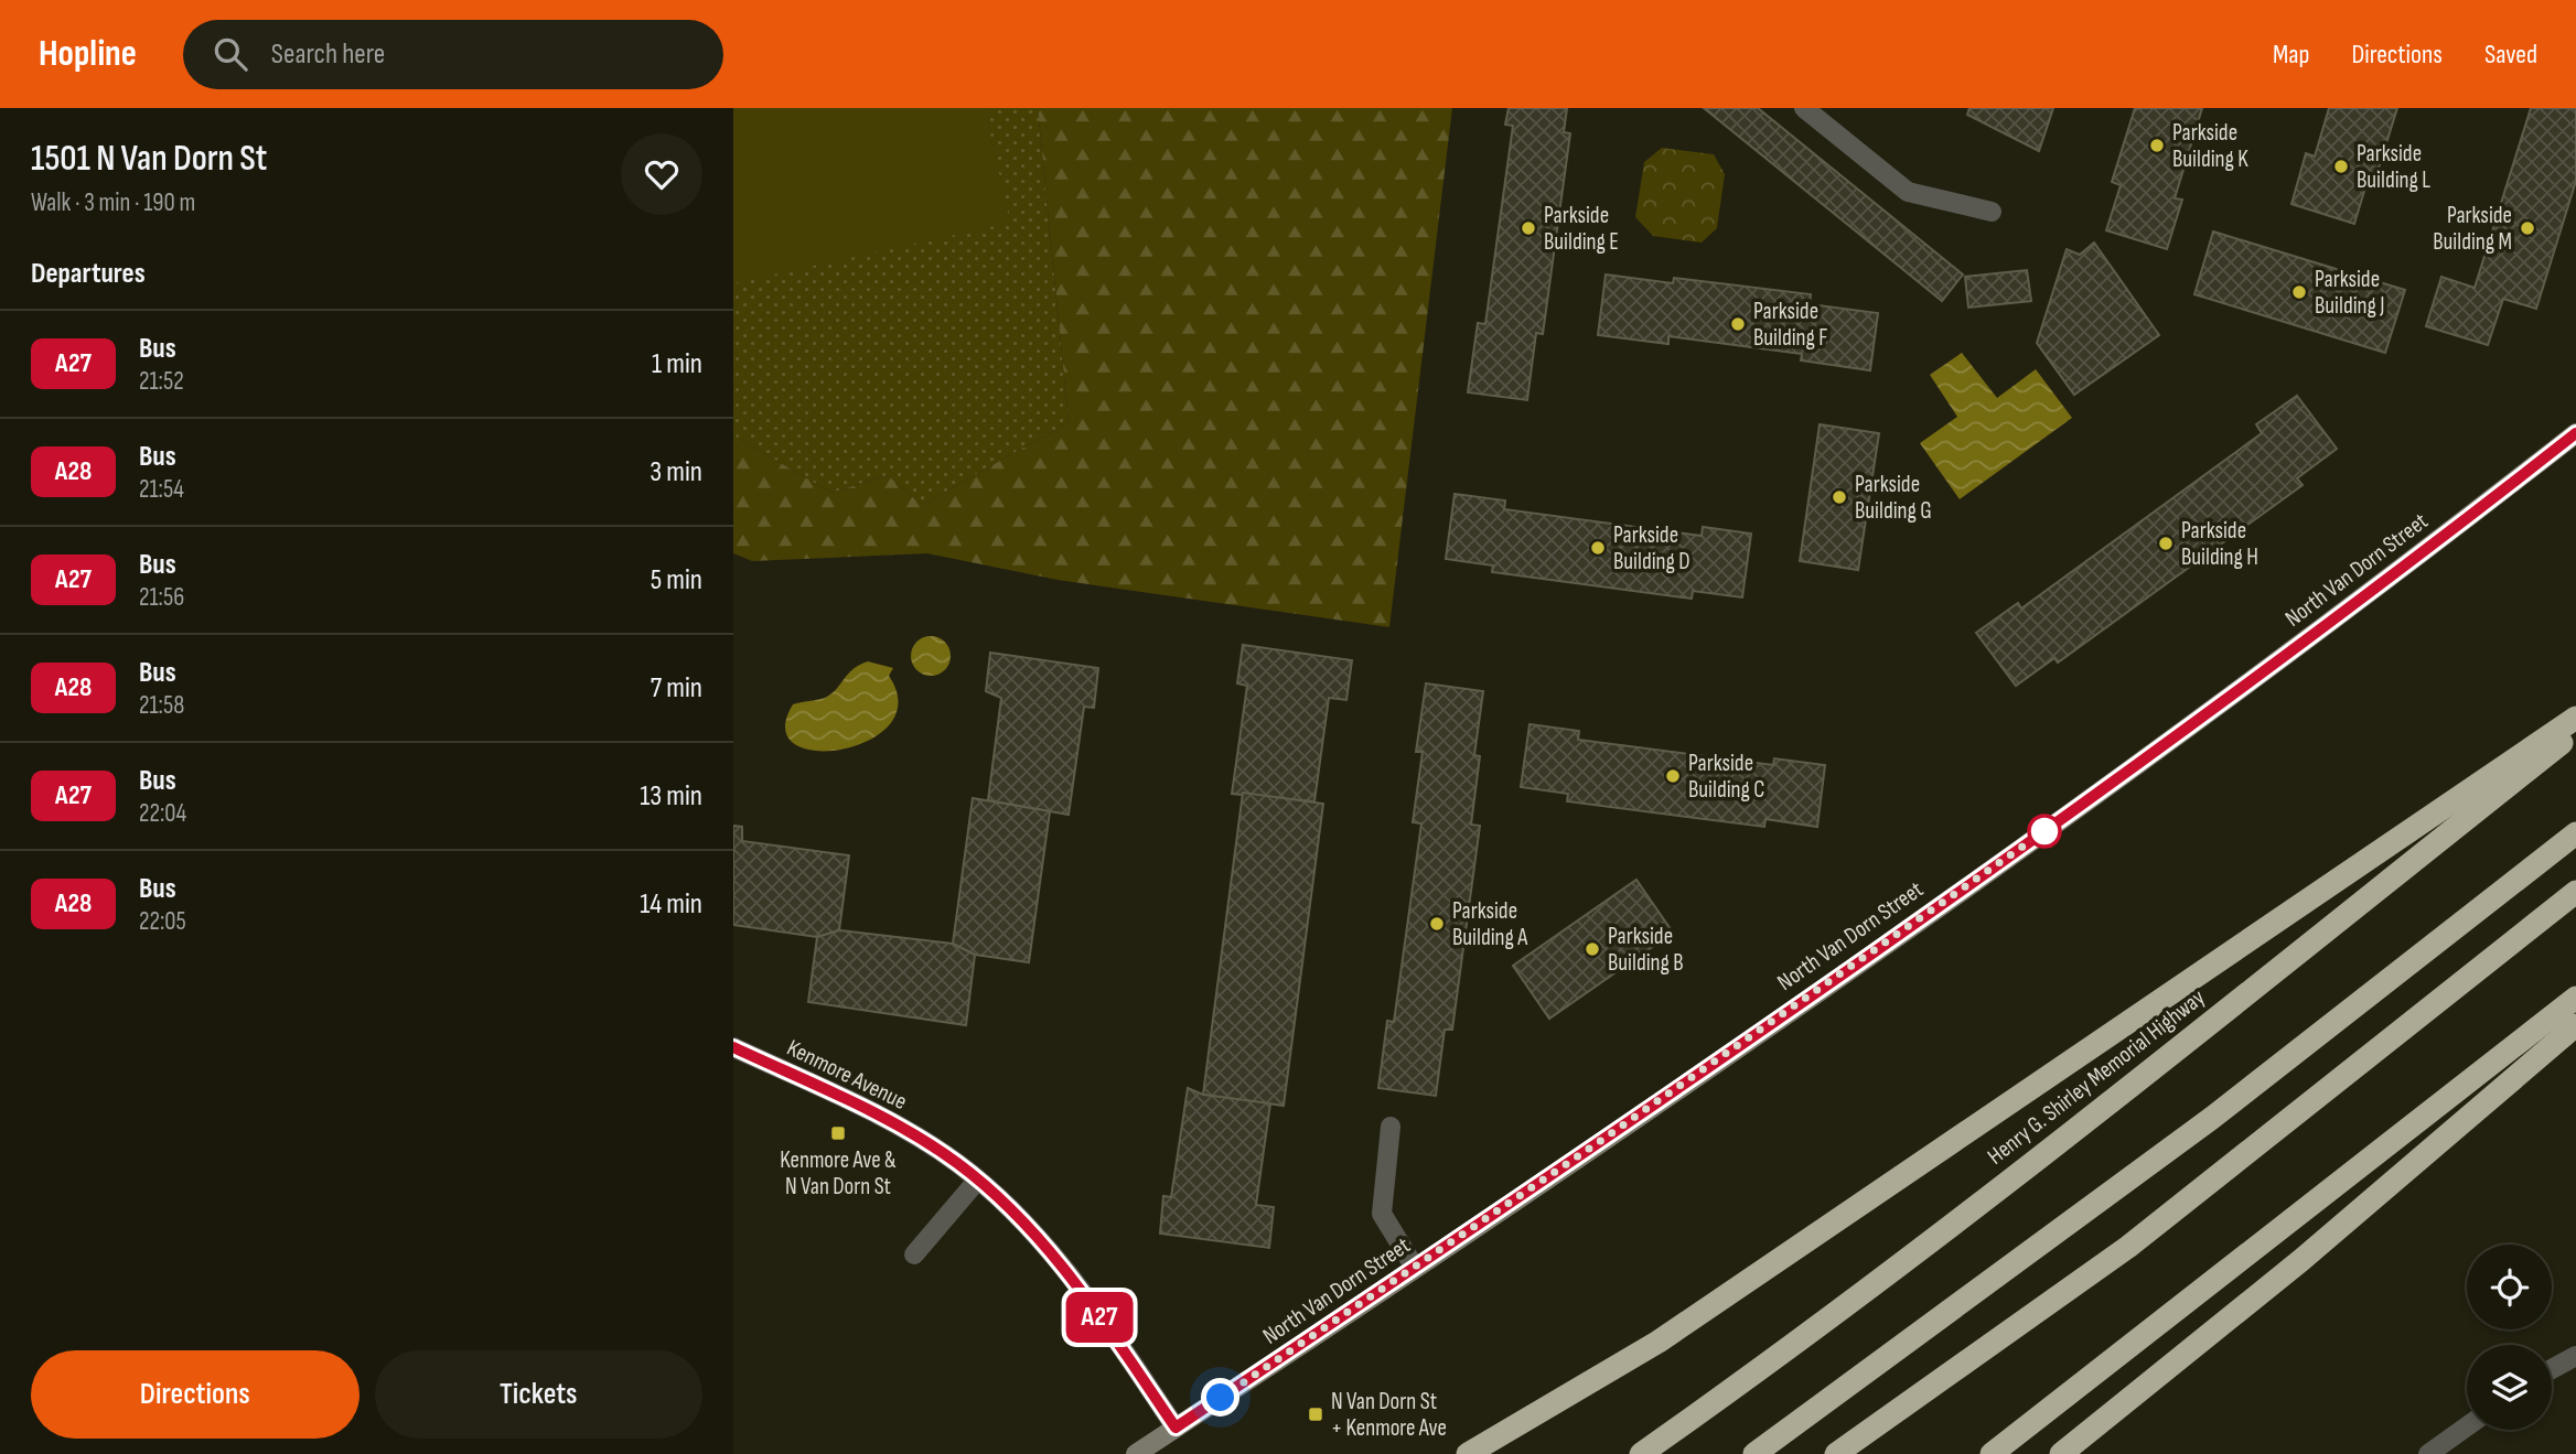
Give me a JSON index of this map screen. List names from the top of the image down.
{
  "streets": {
    "highway": ["Henry G. Shirley Memorial Highway"],
    "main road": ["North Van Dorn Street"],
    "street": ["Kenmore Avenue"]
  },
  "crossings": [
    ["North Van Dorn Street", "Kenmore Avenue"]
  ],
  "places": {
    "other": [
      "Parkside Building K",
      "Parkside Building L",
      "Parkside Building E",
      "Parkside Building M",
      "Parkside Building J",
      "Parkside Building F",
      "Parkside Building G",
      "Parkside Building H",
      "Parkside Building D",
      "Parkside Building C",
      "Parkside Building A",
      "Parkside Building B"
    ],
    "transit": ["Kenmore Ave & N Van Dorn St", "N Van Dorn St + Kenmore Ave"]
  },
  "lines": ["bus line A27"],
  "page": {
    "header": "Hopline",
    "search": "Search here",
    "nav": ["Map", "Directions", "Saved"],
    "heading": [
      ["1501 N Van Dorn St", "Walk · 3 min · 190 m"],
      "Departures"
    ],
    "on_map": "A27",
    "list": [
      {
        "mark": "A27",
        "name": "Bus",
        "note": "21:52",
        "value": "1 min"
      },
      {
        "mark": "A28",
        "name": "Bus",
        "note": "21:54",
        "value": "3 min"
      },
      {
        "mark": "A27",
        "name": "Bus",
        "note": "21:56",
        "value": "5 min"
      },
      {
        "mark": "A28",
        "name": "Bus",
        "note": "21:58",
        "value": "7 min"
      },
      {
        "mark": "A27",
        "name": "Bus",
        "note": "22:04",
        "value": "13 min"
      },
      {
        "mark": "A28",
        "name": "Bus",
        "note": "22:05",
        "value": "14 min"
      }
    ],
    "buttons": ["Directions", "Tickets"]
  }
}
